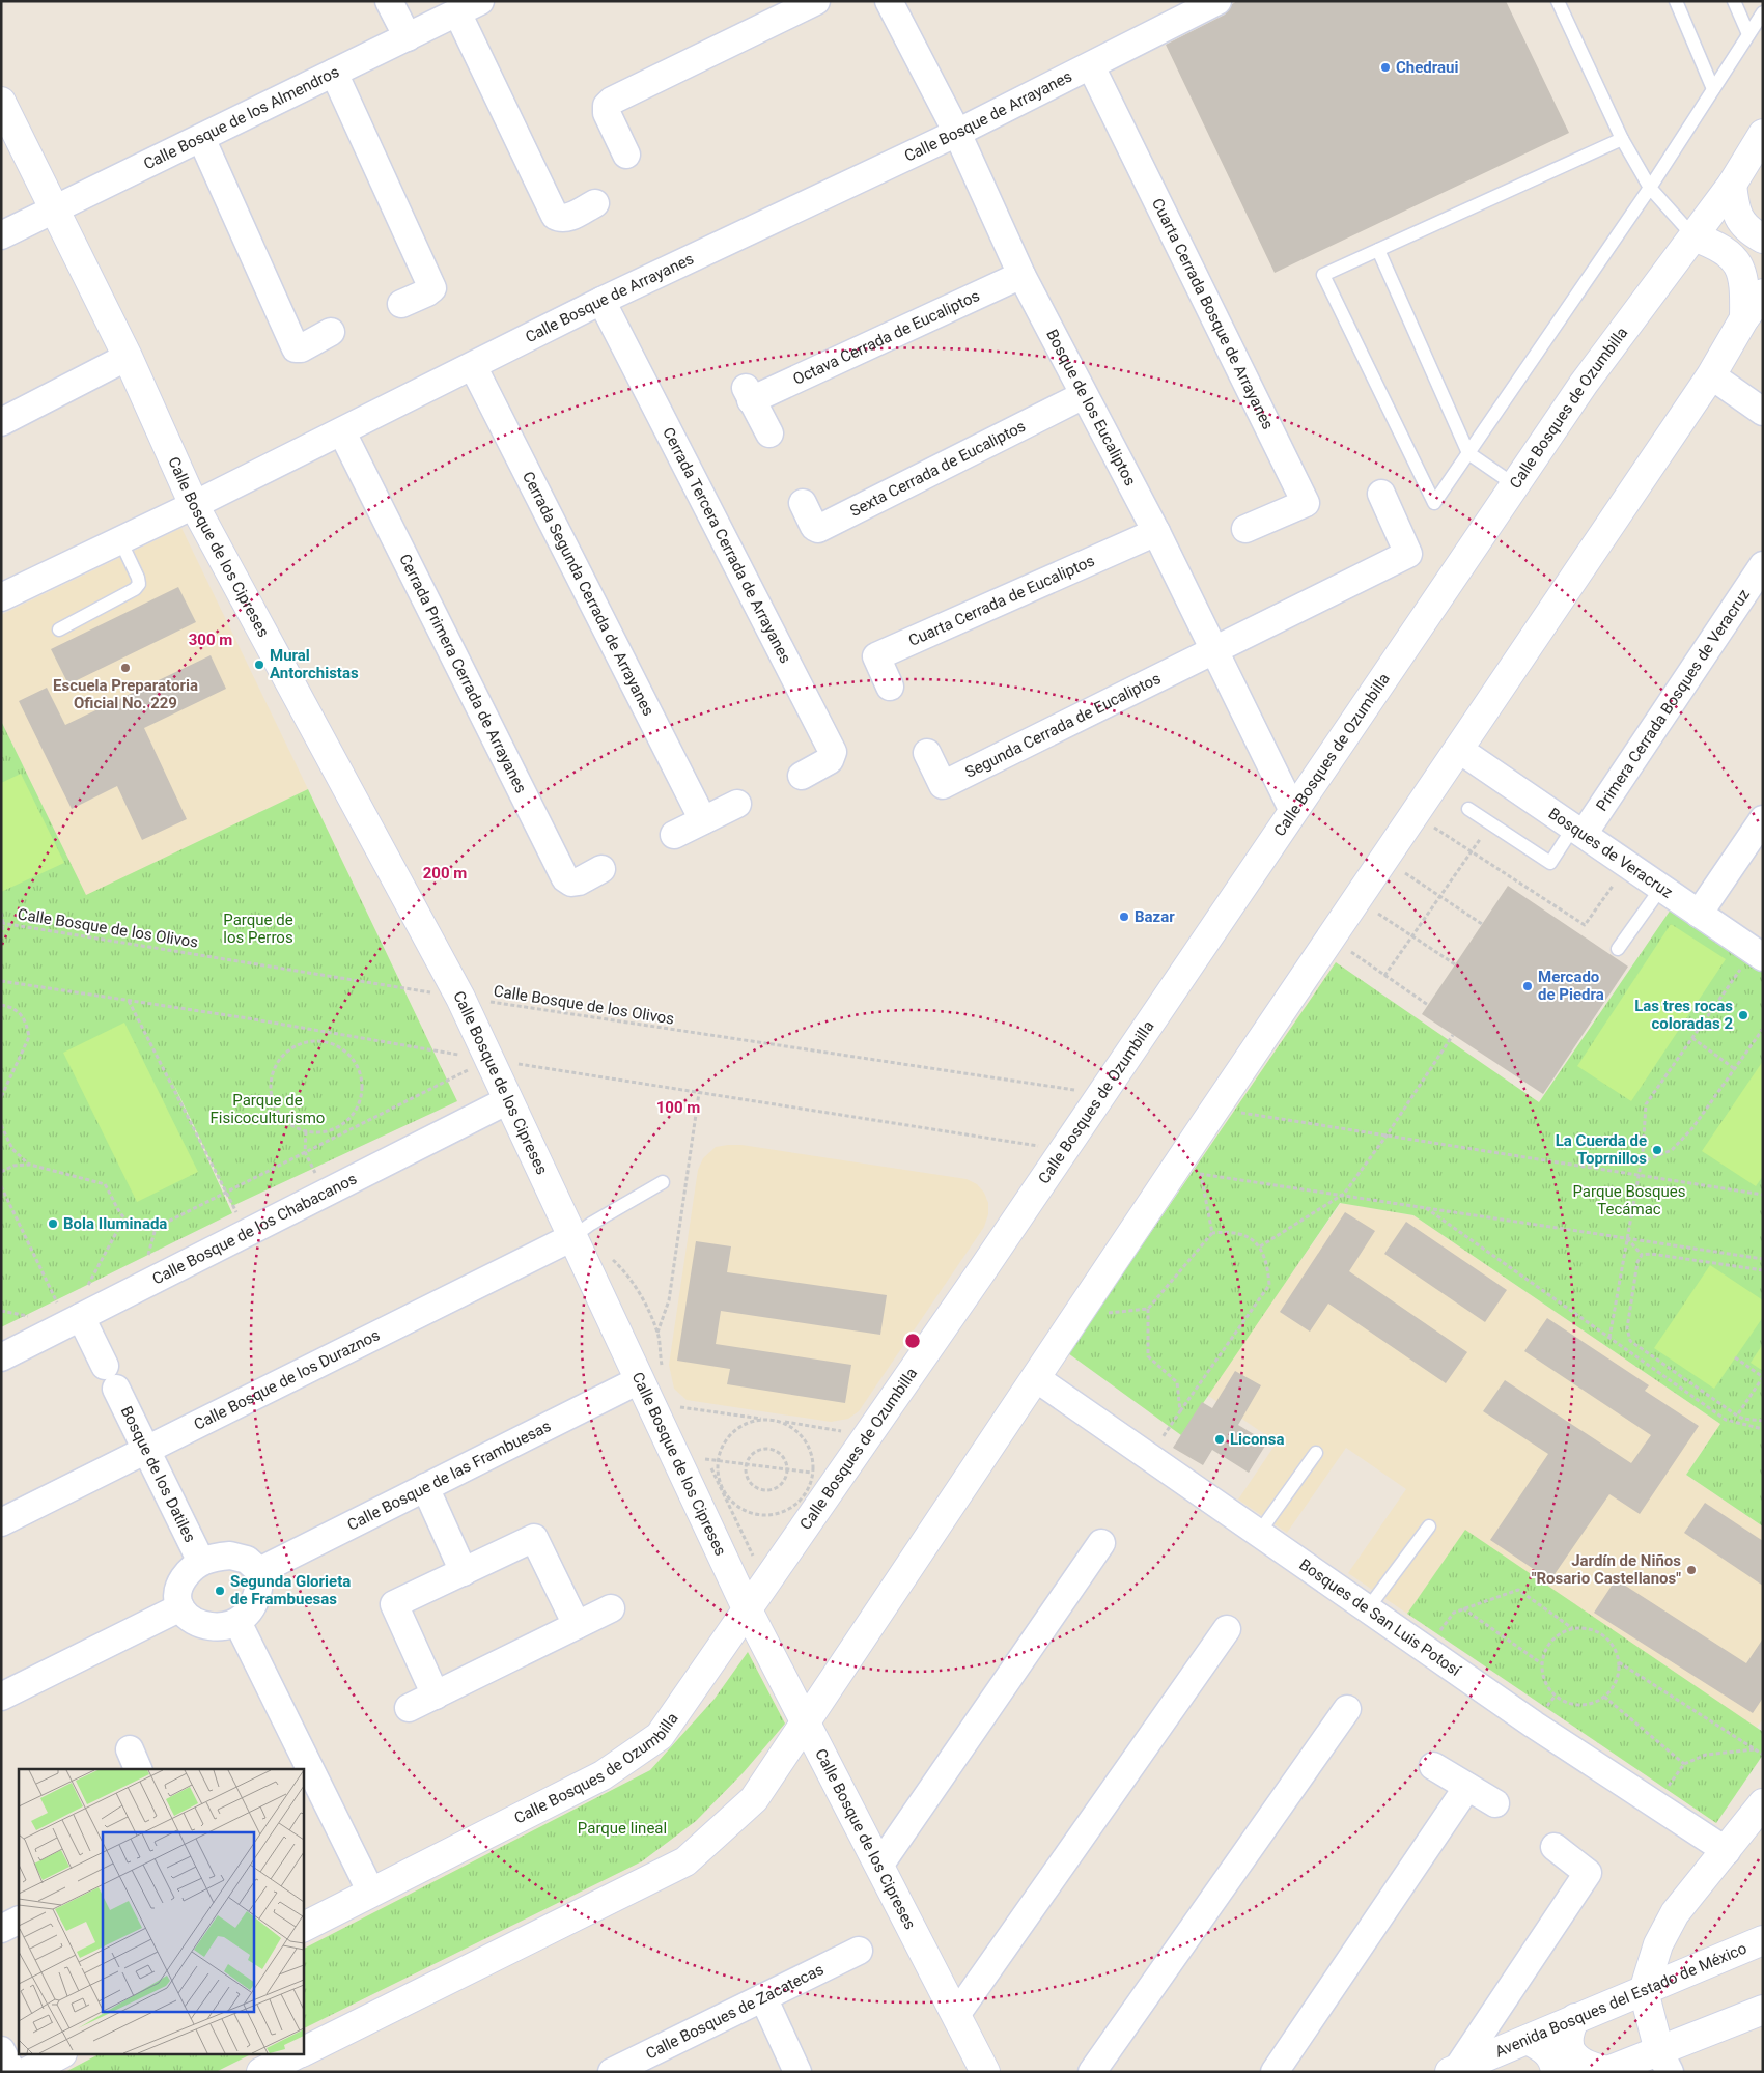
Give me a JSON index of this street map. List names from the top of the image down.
{
  "streets": {
    "main road": ["Calle Bosques de Ozumbilla", "Calle Bosque de los Cipreses", "Avenida Bosques del Estado de México"],
    "street": [
      "Calle Bosque de Arrayanes",
      "Calle Bosque de los Almendros",
      "Cuarta Cerrada Bosque de Arrayanes",
      "Octava Cerrada de Eucaliptos",
      "Bosque de los Eucaliptos",
      "Sexta Cerrada de Eucaliptos",
      "Cerrada Tercera Cerrada de Arrayanes",
      "Cerrada Segunda Cerrada de Arrayanes",
      "Cuarta Cerrada de Eucaliptos",
      "Cerrada Primera Cerrada de Arrayanes",
      "Primera Cerrada Bosques de Veracruz",
      "Segunda Cerrada de Eucaliptos",
      "Bosques de Veracruz",
      "Calle Bosque de los Chabacanos",
      "Calle Bosque de los Duraznos",
      "Bosque de los Datiles",
      "Calle Bosque de las Frambuesas",
      "Bosques de San Luis Potosí",
      "Calle Bosques de Zacatecas"
    ],
    "path": ["Calle Bosque de los Olivos"]
  },
  "crossings": [
    ["Calle Bosque de Arrayanes", "Cuarta Cerrada Bosque de Arrayanes"],
    ["Calle Bosque de Arrayanes", "Bosque de los Eucaliptos"],
    ["Calle Bosque de Arrayanes", "Cerrada Tercera Cerrada de Arrayanes"],
    ["Calle Bosque de Arrayanes", "Calle Bosque de los Cipreses"],
    ["Calle Bosque de Arrayanes", "Cerrada Segunda Cerrada de Arrayanes"],
    ["Calle Bosque de Arrayanes", "Cerrada Primera Cerrada de Arrayanes"],
    ["Calle Bosque de los Almendros", "Calle Bosque de los Cipreses"],
    ["Octava Cerrada de Eucaliptos", "Bosque de los Eucaliptos"],
    ["Bosque de los Eucaliptos", "Calle Bosques de Ozumbilla"],
    ["Bosque de los Eucaliptos", "Sexta Cerrada de Eucaliptos"],
    ["Bosque de los Eucaliptos", "Cuarta Cerrada de Eucaliptos"],
    ["Bosque de los Eucaliptos", "Segunda Cerrada de Eucaliptos"],
    ["Calle Bosques de Ozumbilla", "Calle Bosque de los Cipreses"],
    ["Calle Bosques de Ozumbilla", "Calle Bosque de los Olivos"],
    ["Calle Bosque de los Cipreses", "Calle Bosque de los Olivos"],
    ["Calle Bosque de los Cipreses", "Calle Bosque de los Chabacanos"],
    ["Calle Bosque de los Cipreses", "Calle Bosque de los Duraznos"],
    ["Calle Bosque de los Cipreses", "Calle Bosque de las Frambuesas"],
    ["Primera Cerrada Bosques de Veracruz", "Bosques de Veracruz"],
    ["Calle Bosque de los Chabacanos", "Bosque de los Datiles"],
    ["Calle Bosque de los Duraznos", "Bosque de los Datiles"],
    ["Bosque de los Datiles", "Calle Bosque de las Frambuesas"]
  ],
  "parks": [
    "Parque de los Perros",
    "Parque de Fisicoculturismo",
    "Parque Bosques Tecámac",
    "Parque lineal"
  ],
  "places": [
    "Chedraui",
    "Mural Antorchistas",
    "Escuela Preparatoria Oficial No. 229",
    "Bazar",
    "Mercado de Piedra",
    "Las tres rocas coloradas 2",
    "La Cuerda de Toprnillos",
    "Bola Iluminada",
    "Liconsa",
    "Jardín de Niños \"Rosario Castellanos\"",
    "Segunda Glorieta de Frambuesas"
  ],
  "rings": ["300 m", "200 m", "100 m"]
}
